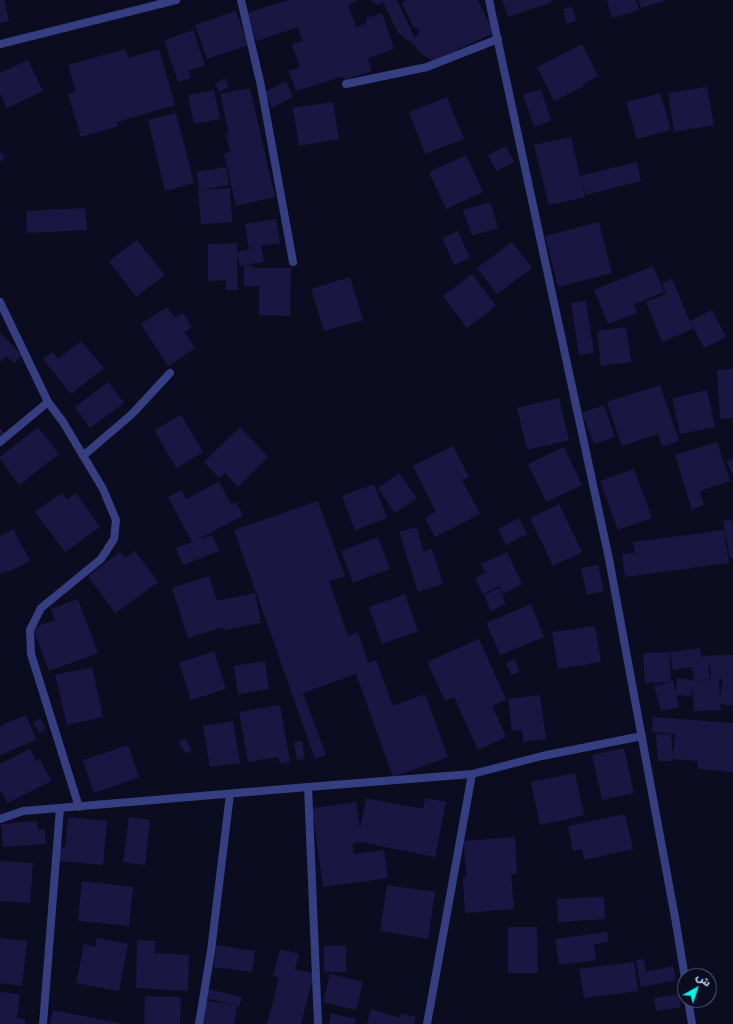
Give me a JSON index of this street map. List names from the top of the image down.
{
  "north": "top right"
}
